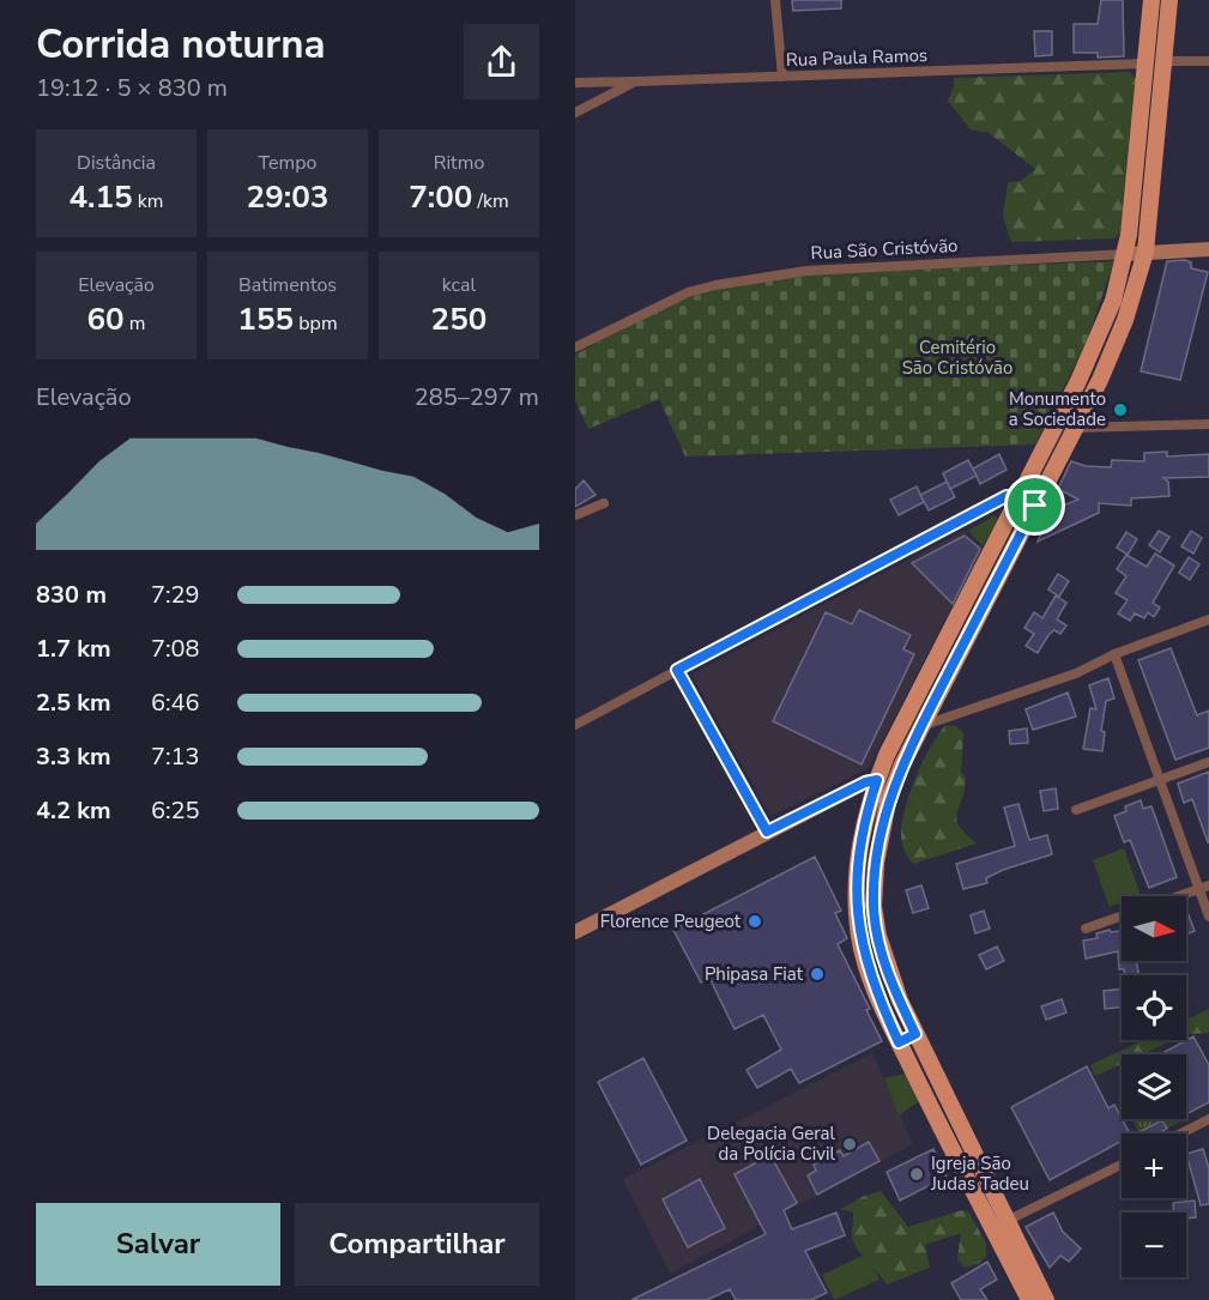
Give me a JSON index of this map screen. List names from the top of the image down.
{
  "streets": {
    "main road": ["Rua São Cristóvão"],
    "street": ["Rua Paula Ramos"]
  },
  "parks": ["Cemitério São Cristóvão"],
  "places": [
    "Monumento a Sociedade",
    "Florence Peugeot",
    "Phipasa Fiat",
    "Delegacia Geral da Polícia Civil",
    "Igreja São Judas Tadeu"
  ],
  "north": "right",
  "page": {
    "heading": ["Corrida noturna", "19:12 · 5 × 830 m"],
    "stats": [
      ["Distância", "4.15 km"],
      ["Tempo", "29:03"],
      ["Ritmo", "7:00 /km"],
      ["Elevação", "60 m"],
      ["Batimentos", "155 bpm"],
      ["kcal", "250"]
    ],
    "chart": ["Elevação", "285–297 m"],
    "list": [
      {
        "name": "830 m",
        "note": "7:29"
      },
      {
        "name": "1.7 km",
        "note": "7:08"
      },
      {
        "name": "2.5 km",
        "note": "6:46"
      },
      {
        "name": "3.3 km",
        "note": "7:13"
      },
      {
        "name": "4.2 km",
        "note": "6:25"
      }
    ],
    "map_buttons": ["+", "−"],
    "buttons": ["Salvar", "Compartilhar"]
  }
}
